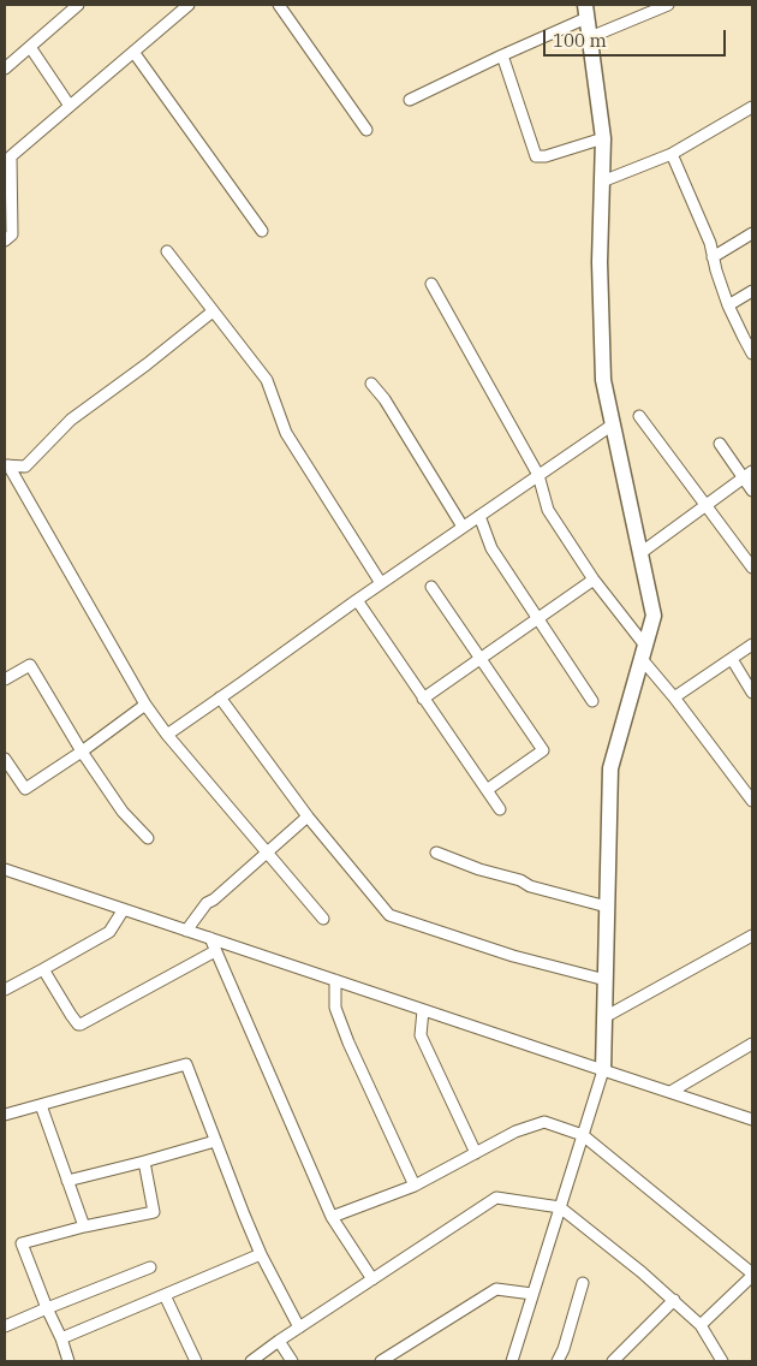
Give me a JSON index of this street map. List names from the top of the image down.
{
  "scale_bar": "100 m"
}
